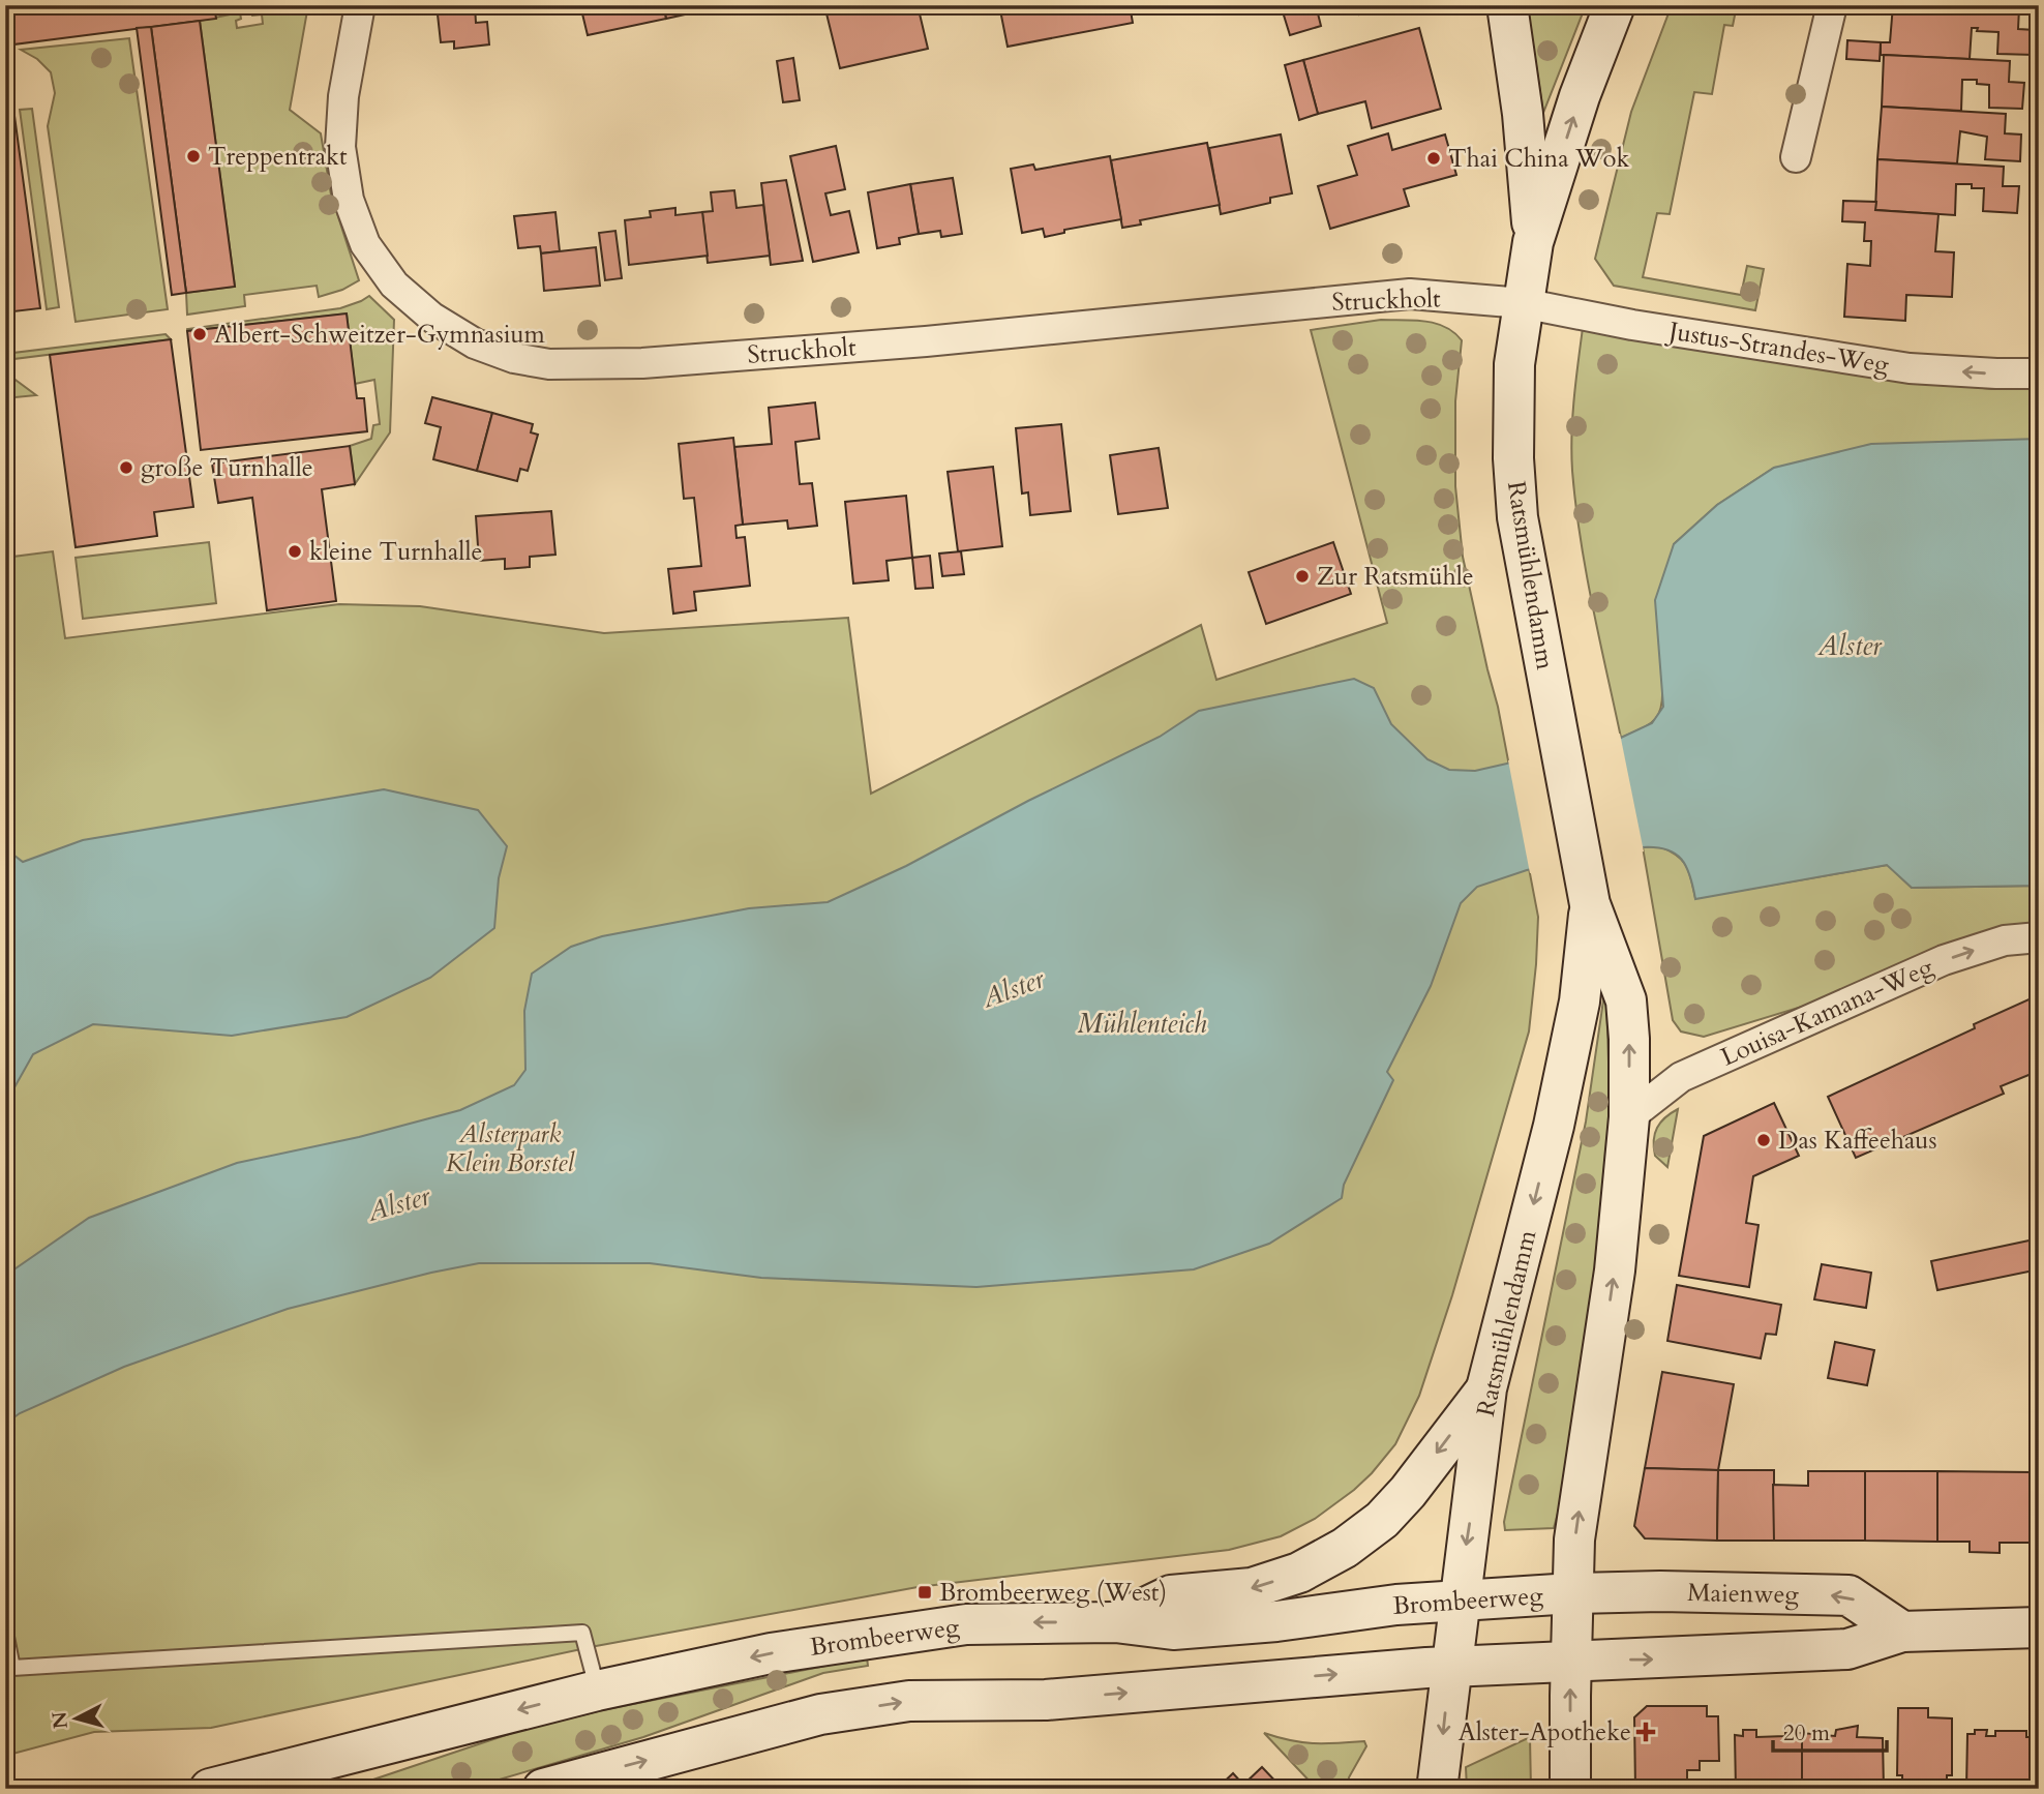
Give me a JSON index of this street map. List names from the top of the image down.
{
  "streets": {
    "main road": ["Ratsmühlendamm", "Maienweg", "Brombeerweg"],
    "street": ["Struckholt", "Justus-Strandes-Weg", "Louisa-Kamana-Weg"]
  },
  "crossings": [
    ["Struckholt", "Justus-Strandes-Weg"],
    ["Struckholt", "Ratsmühlendamm"],
    ["Justus-Strandes-Weg", "Ratsmühlendamm"],
    ["Ratsmühlendamm", "Louisa-Kamana-Weg"],
    ["Ratsmühlendamm", "Maienweg"],
    ["Ratsmühlendamm", "Brombeerweg"],
    ["Maienweg", "Brombeerweg"]
  ],
  "one_way": ["Justus-Strandes-Weg", "Louisa-Kamana-Weg"],
  "water": ["Alster", "Mühlenteich"],
  "parks": ["Alsterpark Klein Borstel"],
  "places": {
    "other": [
      "Treppentrakt",
      "Thai China Wok",
      "Albert-Schweitzer-Gymnasium",
      "große Turnhalle",
      "kleine Turnhalle",
      "Zur Ratsmühle",
      "Das Kaffeehaus"
    ],
    "transit": ["Brombeerweg (West)"],
    "health": ["Alster-Apotheke"]
  },
  "scale_bar": "20 m",
  "north": "left"
}
